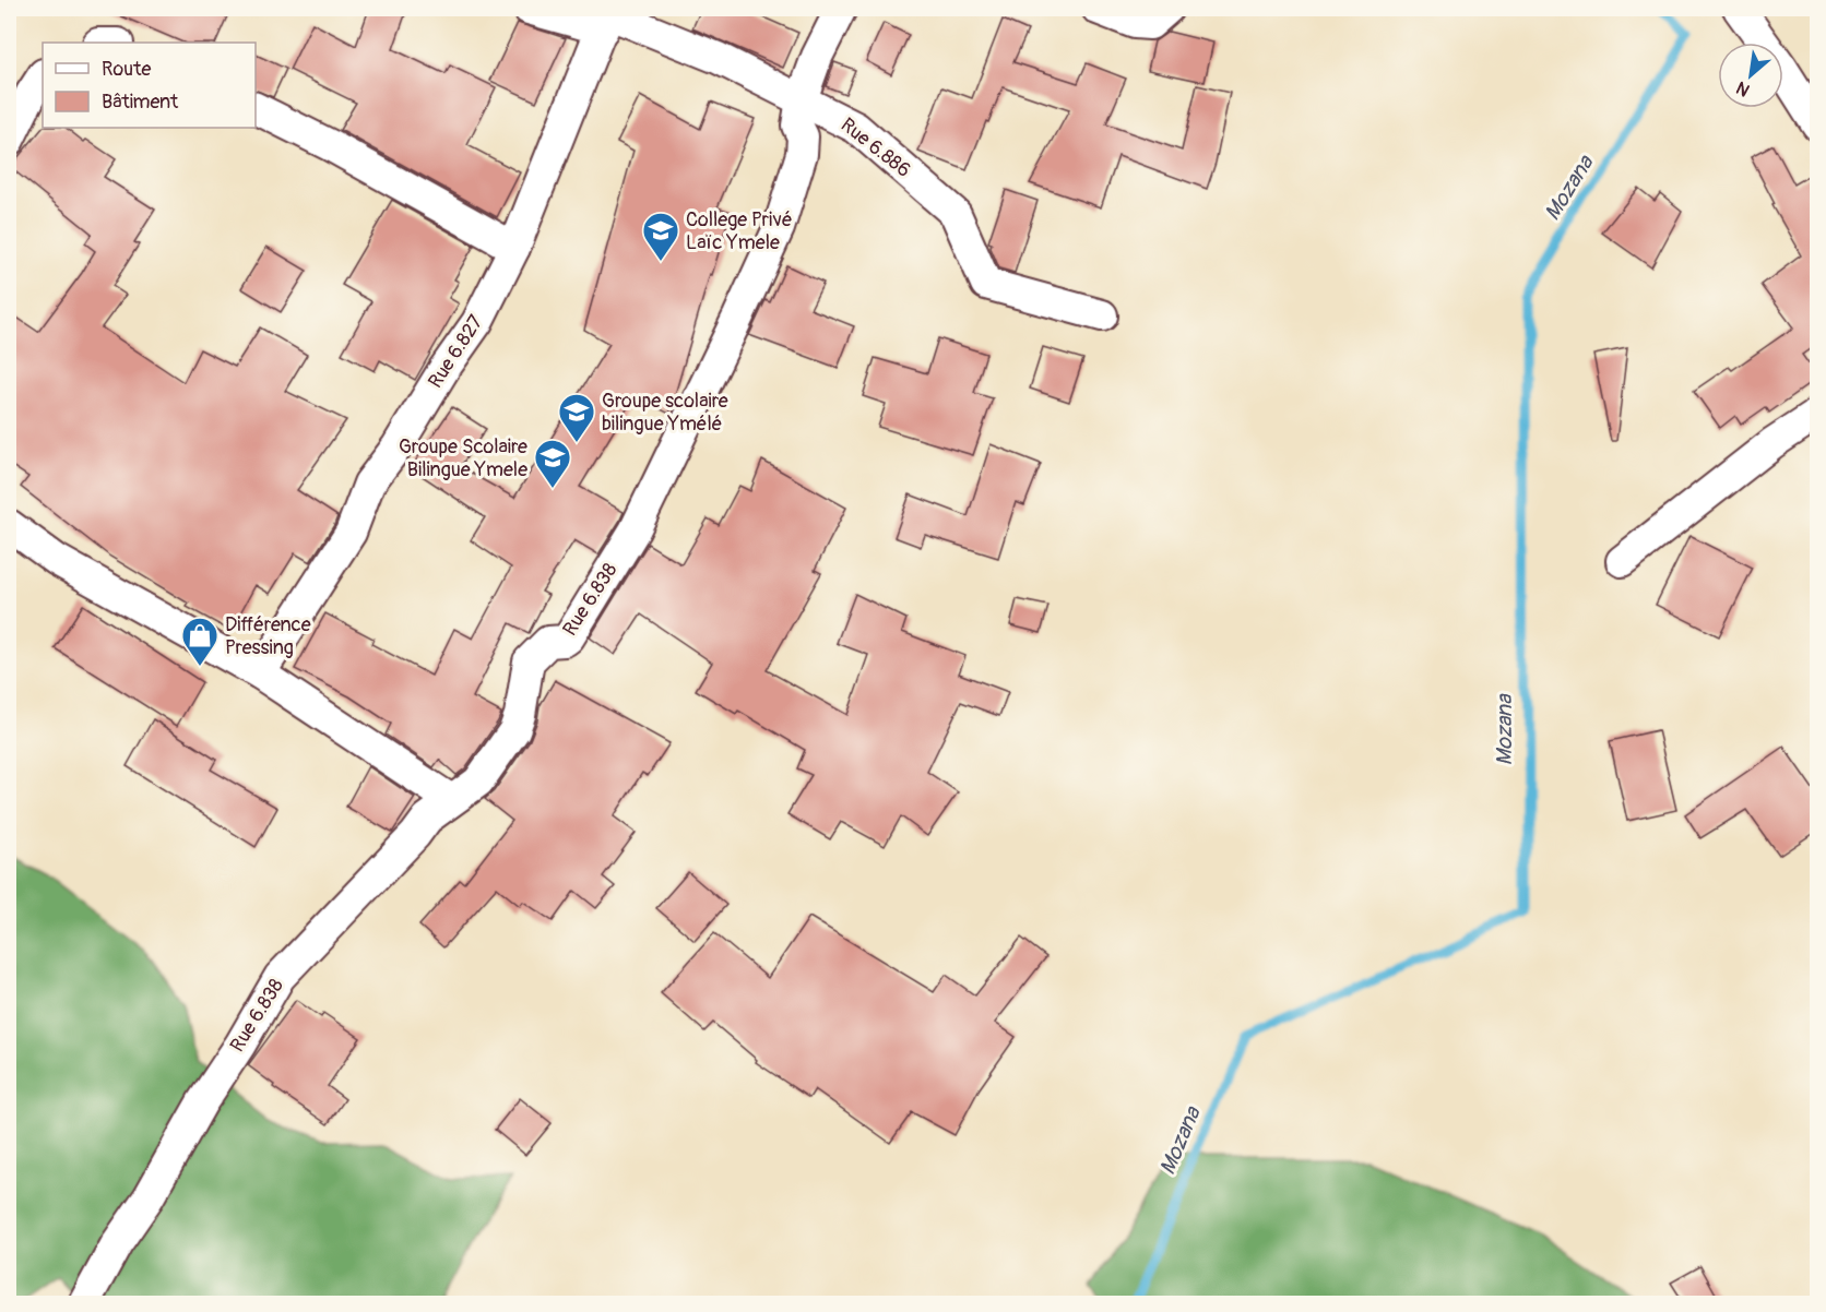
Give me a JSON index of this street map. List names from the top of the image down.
{
  "streets": {
    "street": ["Rue 6.886", "Rue 6.827", "Rue 6.838"]
  },
  "crossings": [
    ["Rue 6.886", "Rue 6.827"],
    ["Rue 6.886", "Rue 6.838"]
  ],
  "water": ["Mozana"],
  "places": {
    "school or university": ["College Privé Laïc Ymele", "Groupe scolaire bilingue Ymélé", "Groupe Scolaire Bilingue Ymele"],
    "shop": ["Différence Pressing"]
  },
  "legend": ["Route", "Bâtiment"],
  "north": "bottom left"
}
